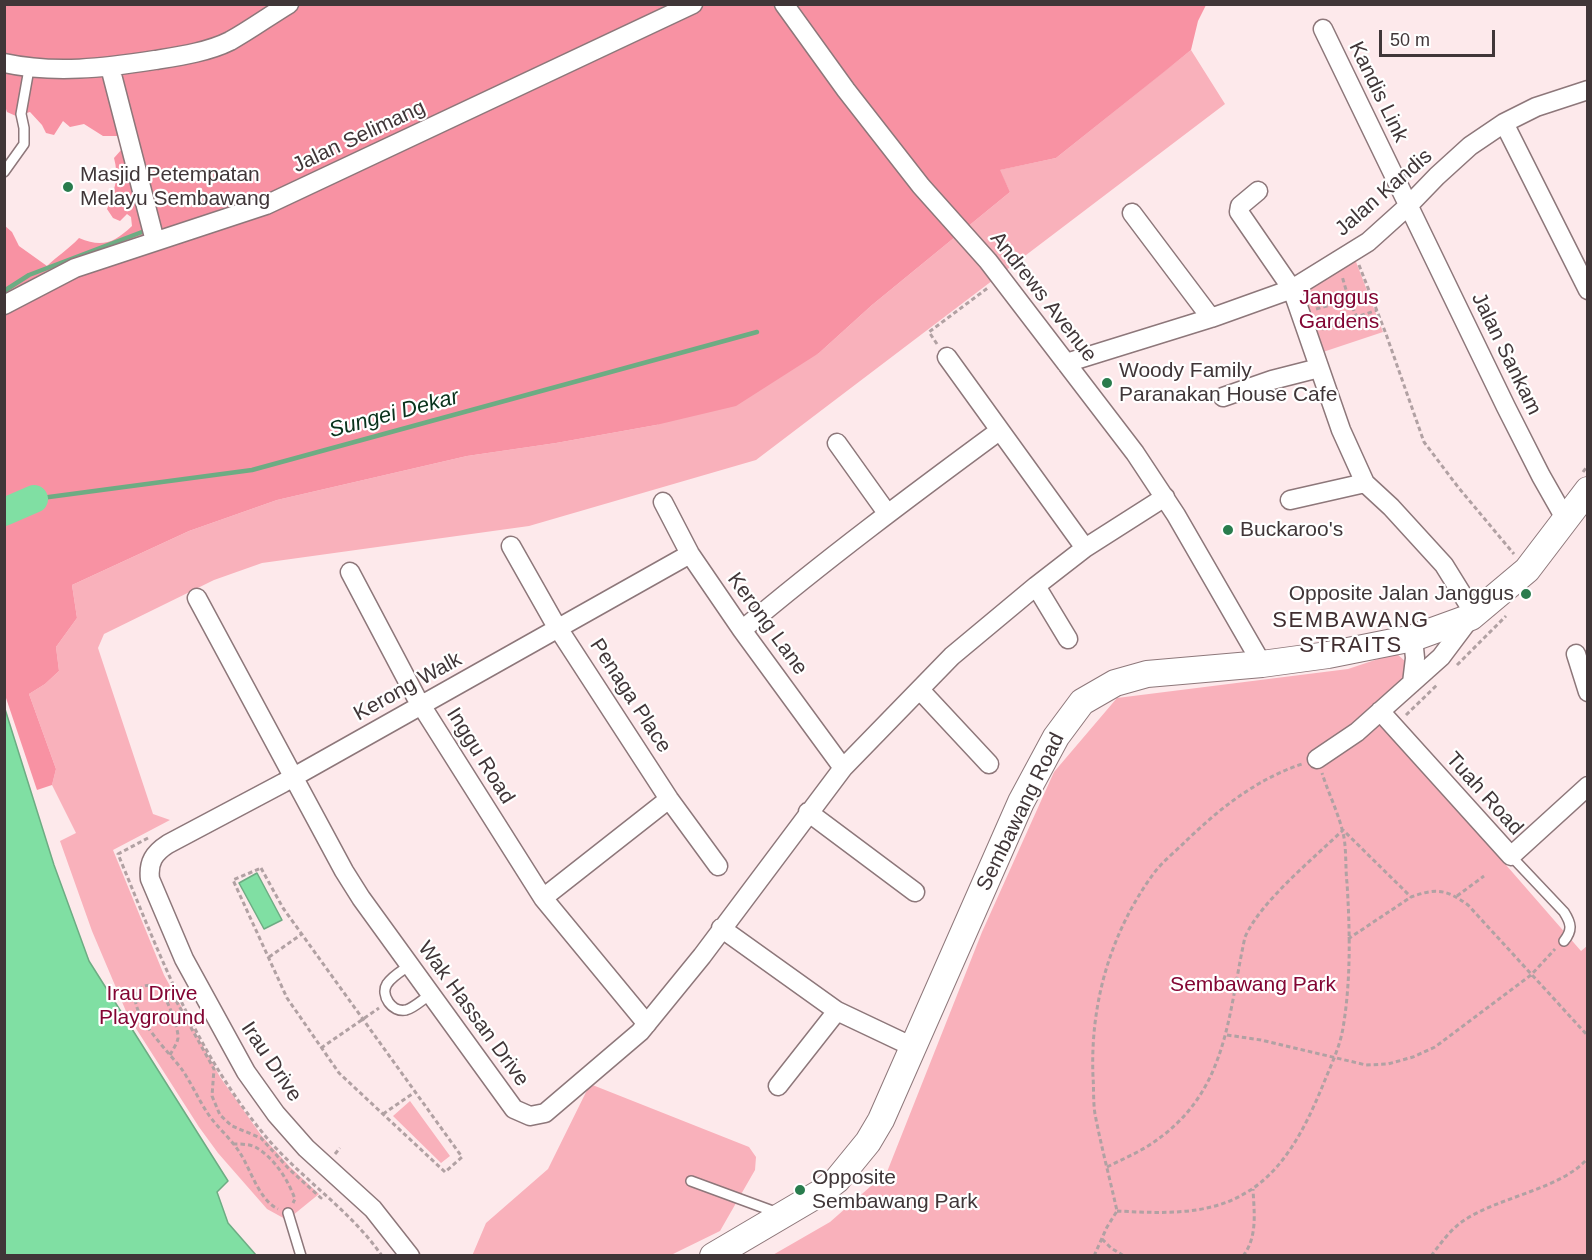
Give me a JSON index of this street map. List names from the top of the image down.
{
  "streets": {
    "street": [
      "Kandis Link",
      "Jalan Selimang",
      "Jalan Kandis",
      "Andrews Avenue",
      "Jalan Sankam",
      "Kerong Lane",
      "Kerong Walk",
      "Penaga Place",
      "Inggu Road",
      "Tuah Road",
      "Sembawang Road",
      "Wak Hassan Drive",
      "Irau Drive"
    ]
  },
  "crossings": [
    ["Kandis Link", "Jalan Kandis"],
    ["Kandis Link", "Jalan Sankam"],
    ["Jalan Kandis", "Andrews Avenue"],
    ["Jalan Kandis", "Jalan Sankam"],
    ["Andrews Avenue", "Sembawang Road"],
    ["Andrews Avenue", "Wak Hassan Drive"],
    ["Jalan Sankam", "Sembawang Road"],
    ["Kerong Lane", "Kerong Walk"],
    ["Kerong Lane", "Wak Hassan Drive"],
    ["Kerong Walk", "Penaga Place"],
    ["Kerong Walk", "Inggu Road"],
    ["Kerong Walk", "Wak Hassan Drive"],
    ["Kerong Walk", "Irau Drive"],
    ["Inggu Road", "Wak Hassan Drive"]
  ],
  "districts": ["SEMBAWANG STRAITS"],
  "water": ["Sungei Dekar"],
  "parks": ["Janggus Gardens", "Sembawang Park", "Irau Drive Playground"],
  "places": [
    "Masjid Petempatan Melayu Sembawang",
    "Woody Family Paranakan House Cafe",
    "Buckaroo's",
    "Opposite Jalan Janggus",
    "Opposite Sembawang Park"
  ],
  "scale_bar": "50 m"
}
